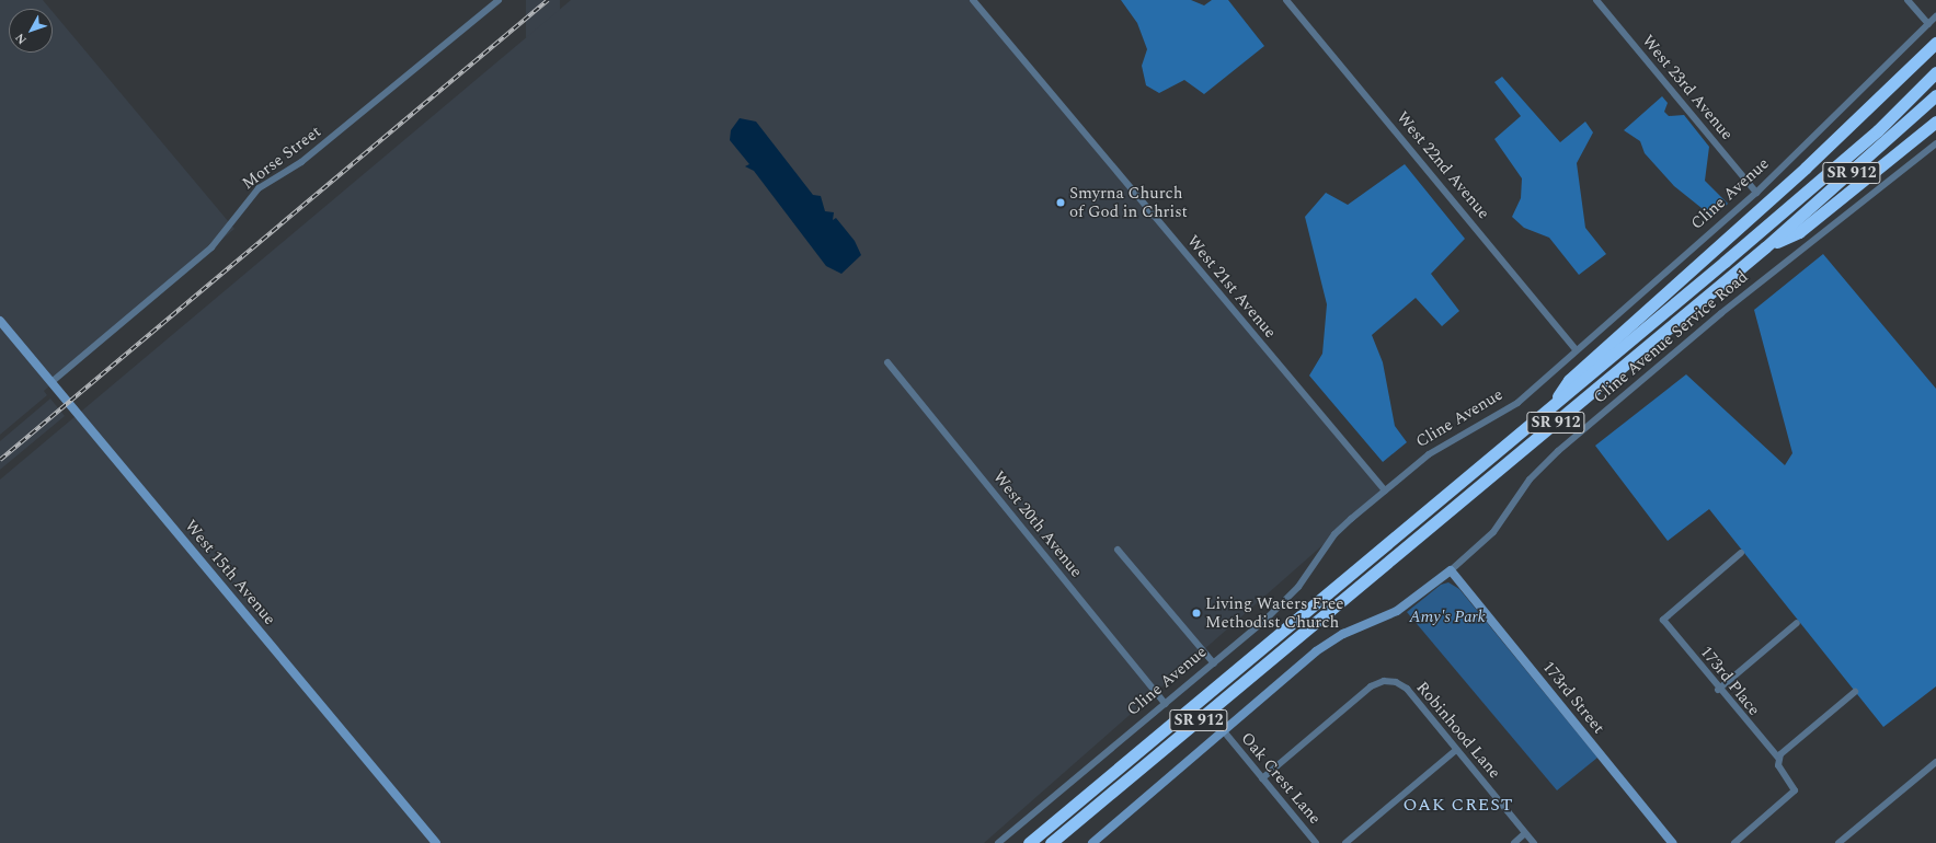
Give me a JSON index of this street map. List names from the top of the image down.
{
  "streets": {
    "highway": ["SR 912"],
    "street": [
      "West 23rd Avenue",
      "Morse Street",
      "West 22nd Avenue",
      "Cline Avenue",
      "West 21st Avenue",
      "Cline Avenue Service Road",
      "West 20th Avenue",
      "West 15th Avenue",
      "173rd Place",
      "173rd Street",
      "Robinhood Lane",
      "Oak Crest Lane"
    ]
  },
  "crossings": [
    ["West 23rd Avenue", "Cline Avenue"],
    ["Morse Street", "West 15th Avenue"],
    ["West 22nd Avenue", "Cline Avenue"],
    ["Cline Avenue", "West 21st Avenue"],
    ["Cline Avenue", "West 20th Avenue"],
    ["Cline Avenue Service Road", "173rd Street"],
    ["Cline Avenue Service Road", "Oak Crest Lane"],
    ["Robinhood Lane", "Oak Crest Lane"]
  ],
  "districts": ["OAK CREST"],
  "parks": ["Amy's Park"],
  "places": ["Smyrna Church of God in Christ", "Living Waters Free Methodist Church"],
  "north": "bottom left"
}
